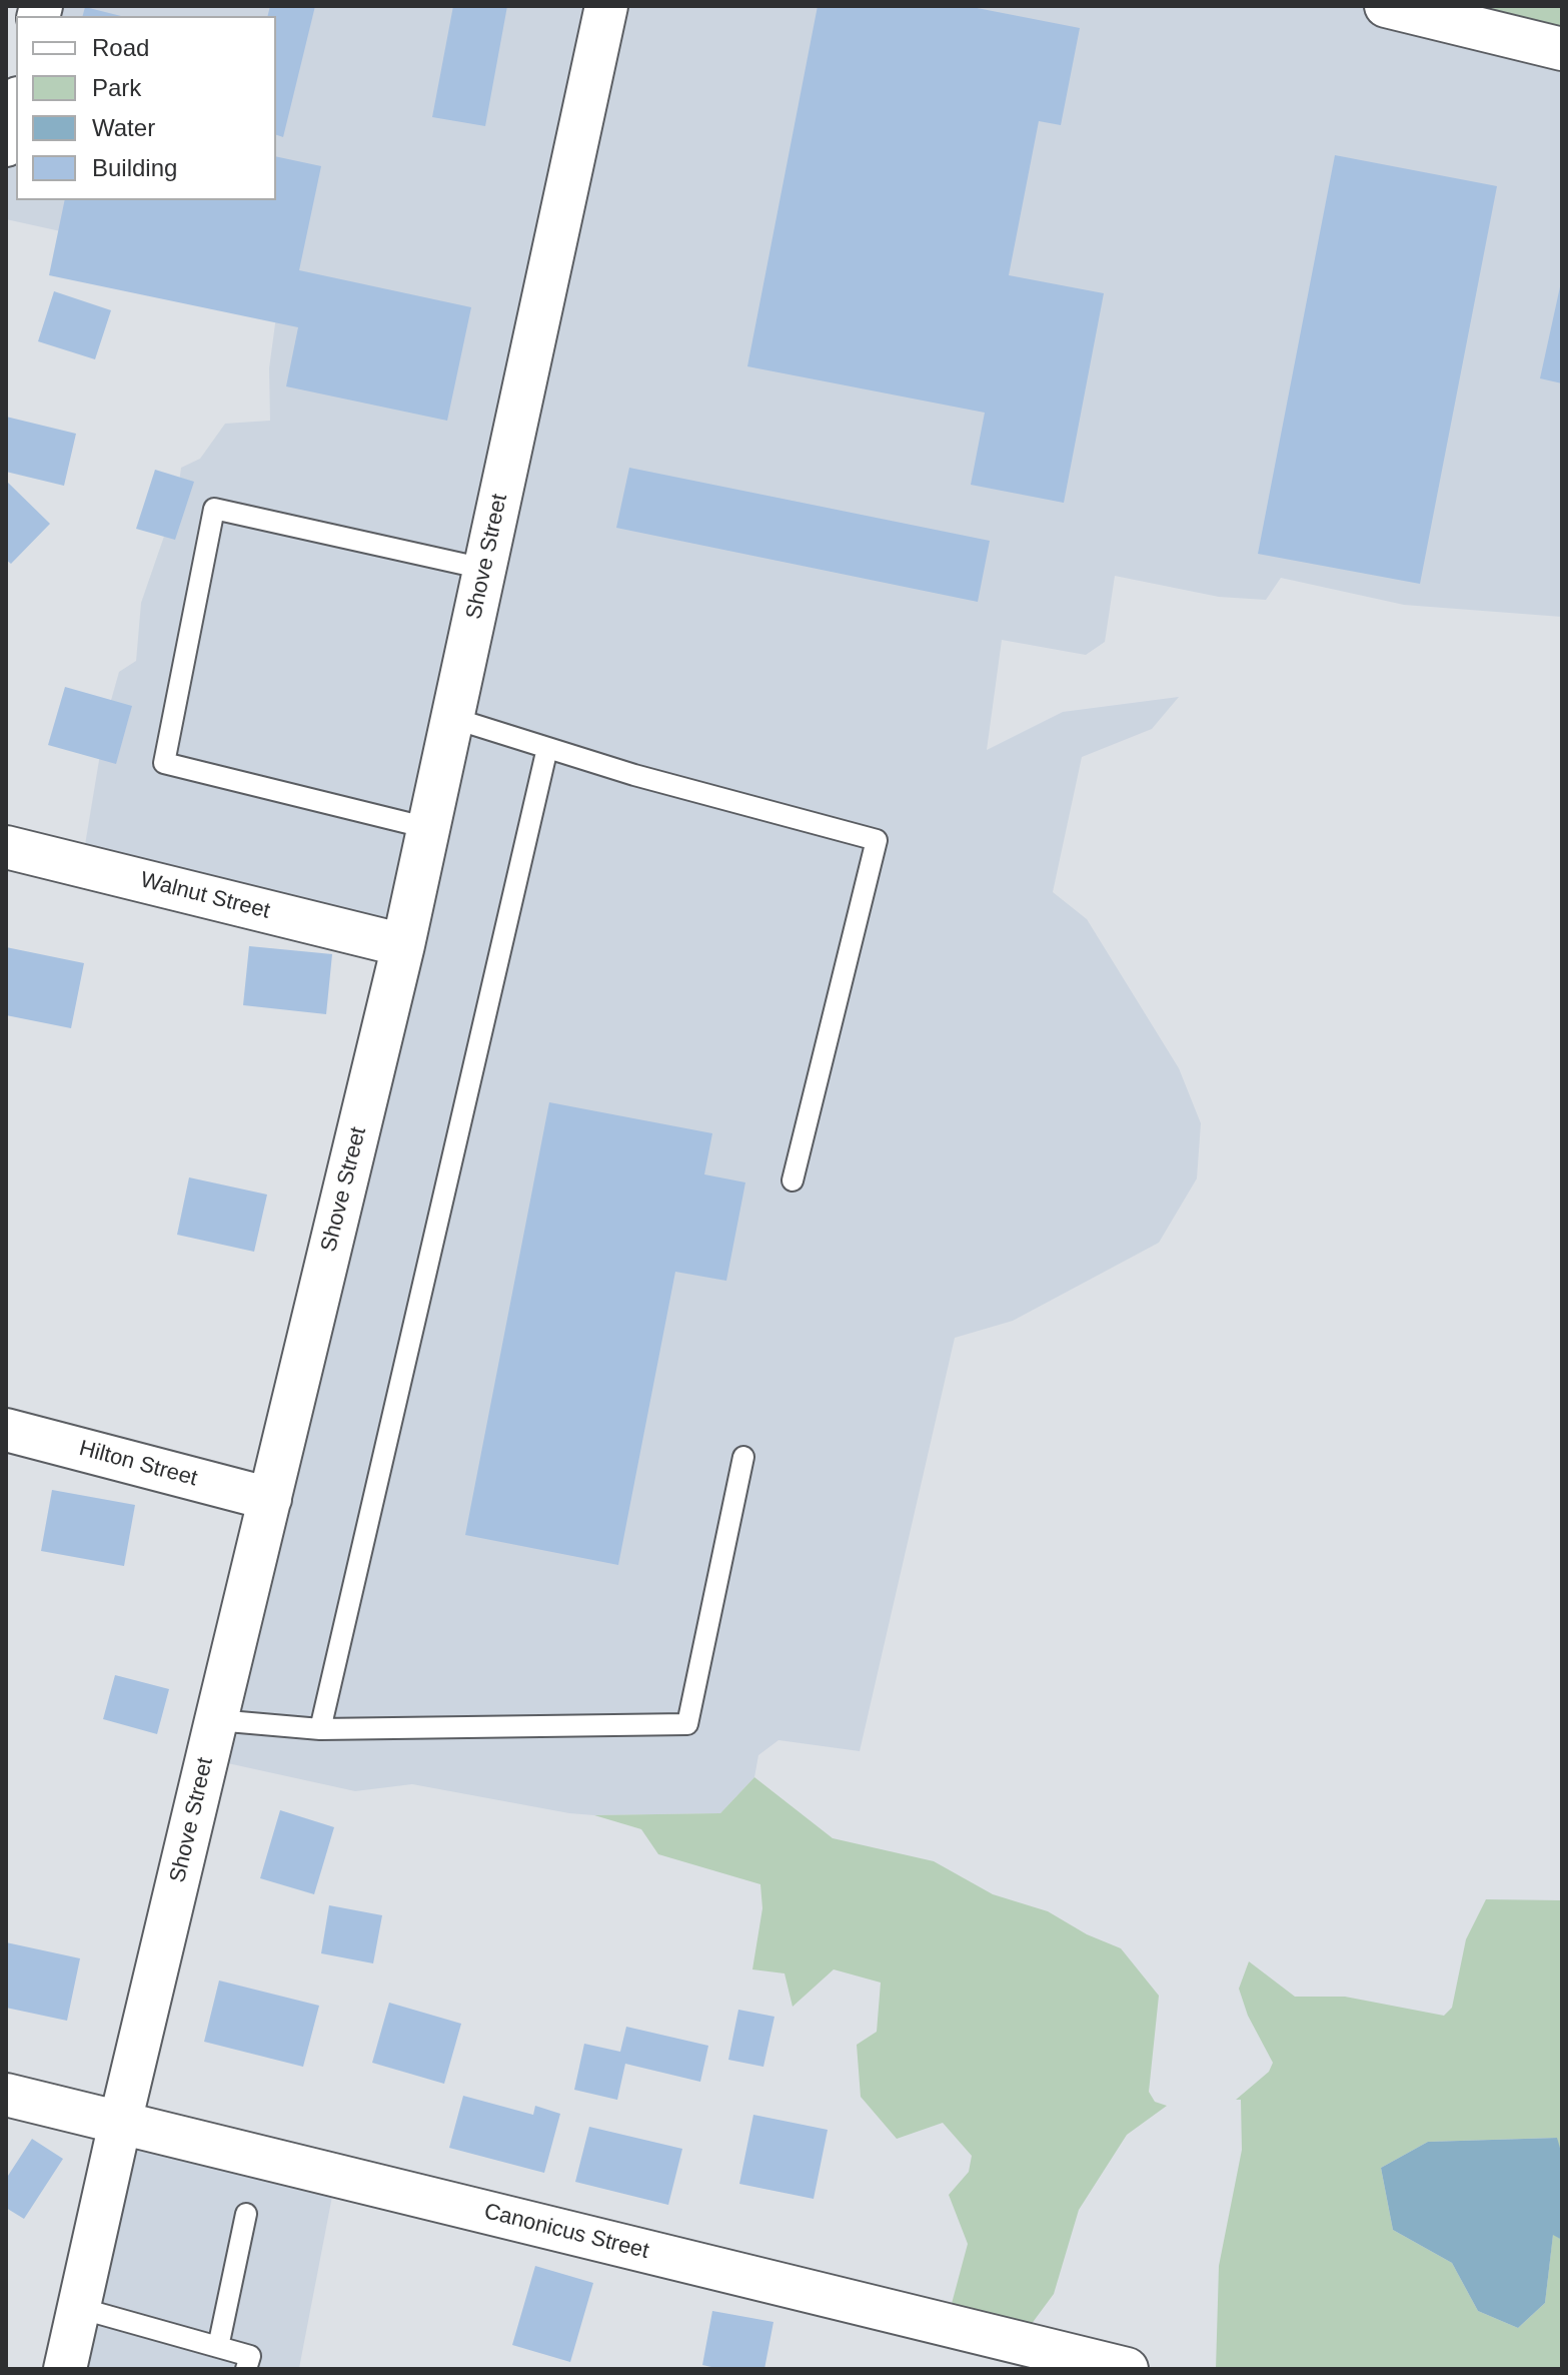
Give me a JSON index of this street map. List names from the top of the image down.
{
  "streets": {
    "street": [
      "Shove Street",
      "Walnut Street",
      "Hilton Street",
      "Canonicus Street"
    ]
  },
  "crossings": [
    ["Shove Street", "Walnut Street"],
    ["Shove Street", "Hilton Street"],
    ["Shove Street", "Canonicus Street"]
  ],
  "legend": [
    "Road",
    "Park",
    "Water",
    "Building"
  ]
}
